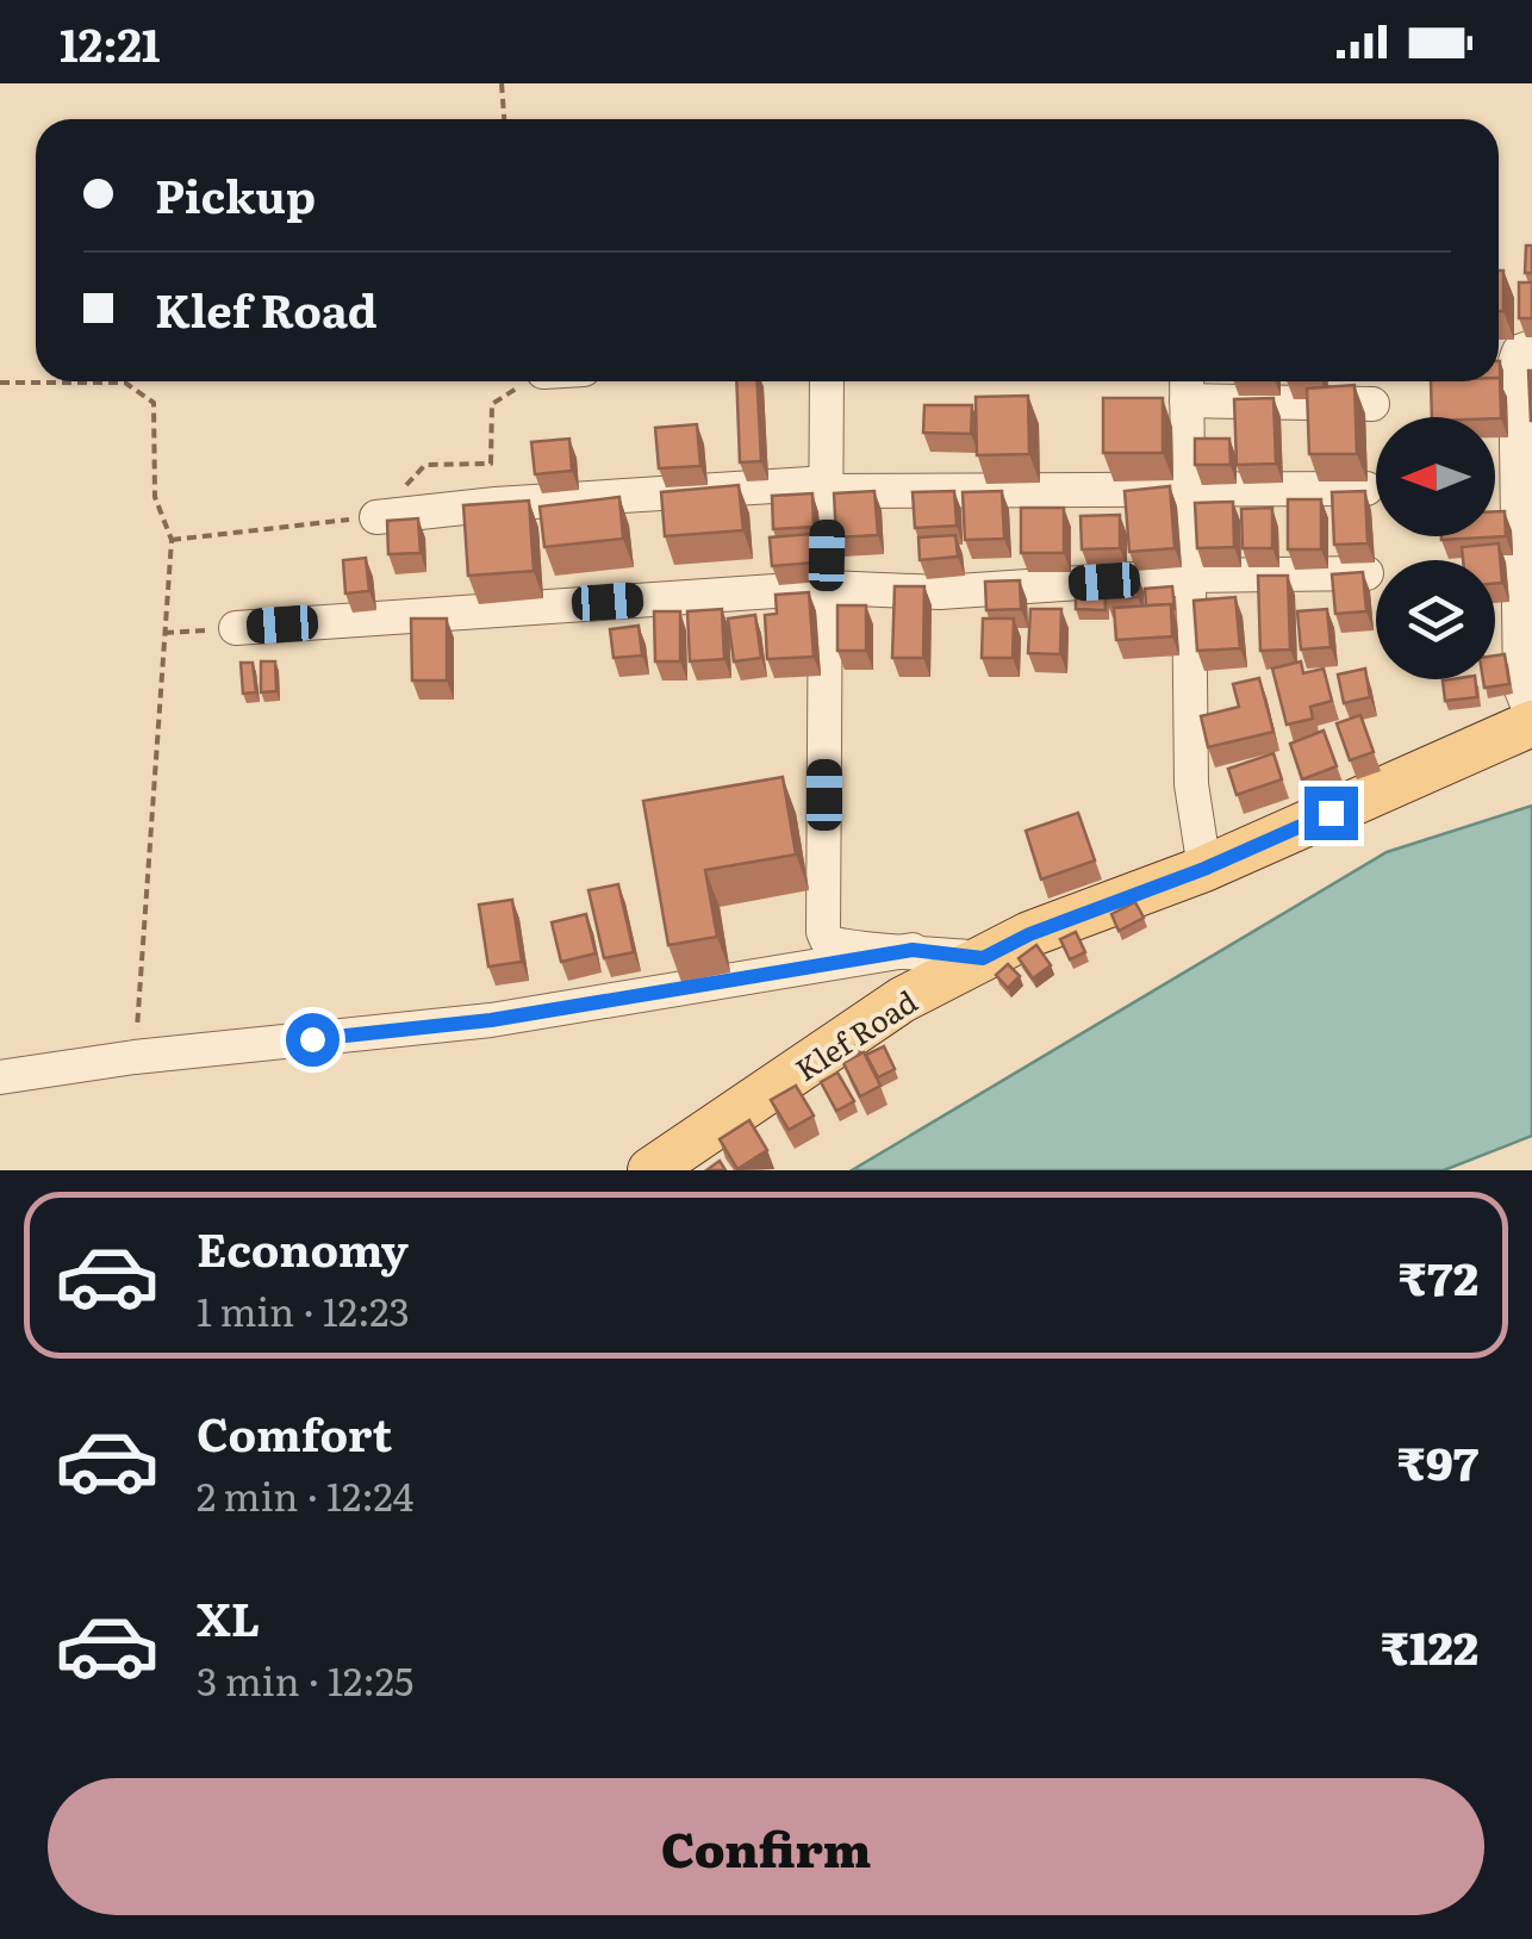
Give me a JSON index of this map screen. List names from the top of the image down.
{
  "streets": {
    "main road": ["Klef Road"]
  },
  "north": "left",
  "page": {
    "status": "12:21",
    "banner": ["Pickup", "Klef Road"],
    "list": [
      {
        "name": "Economy",
        "note": "1 min · 12:23",
        "value": "₹72"
      },
      {
        "name": "Comfort",
        "note": "2 min · 12:24",
        "value": "₹97"
      },
      {
        "name": "XL",
        "note": "3 min · 12:25",
        "value": "₹122"
      }
    ],
    "buttons": "Confirm"
  }
}
